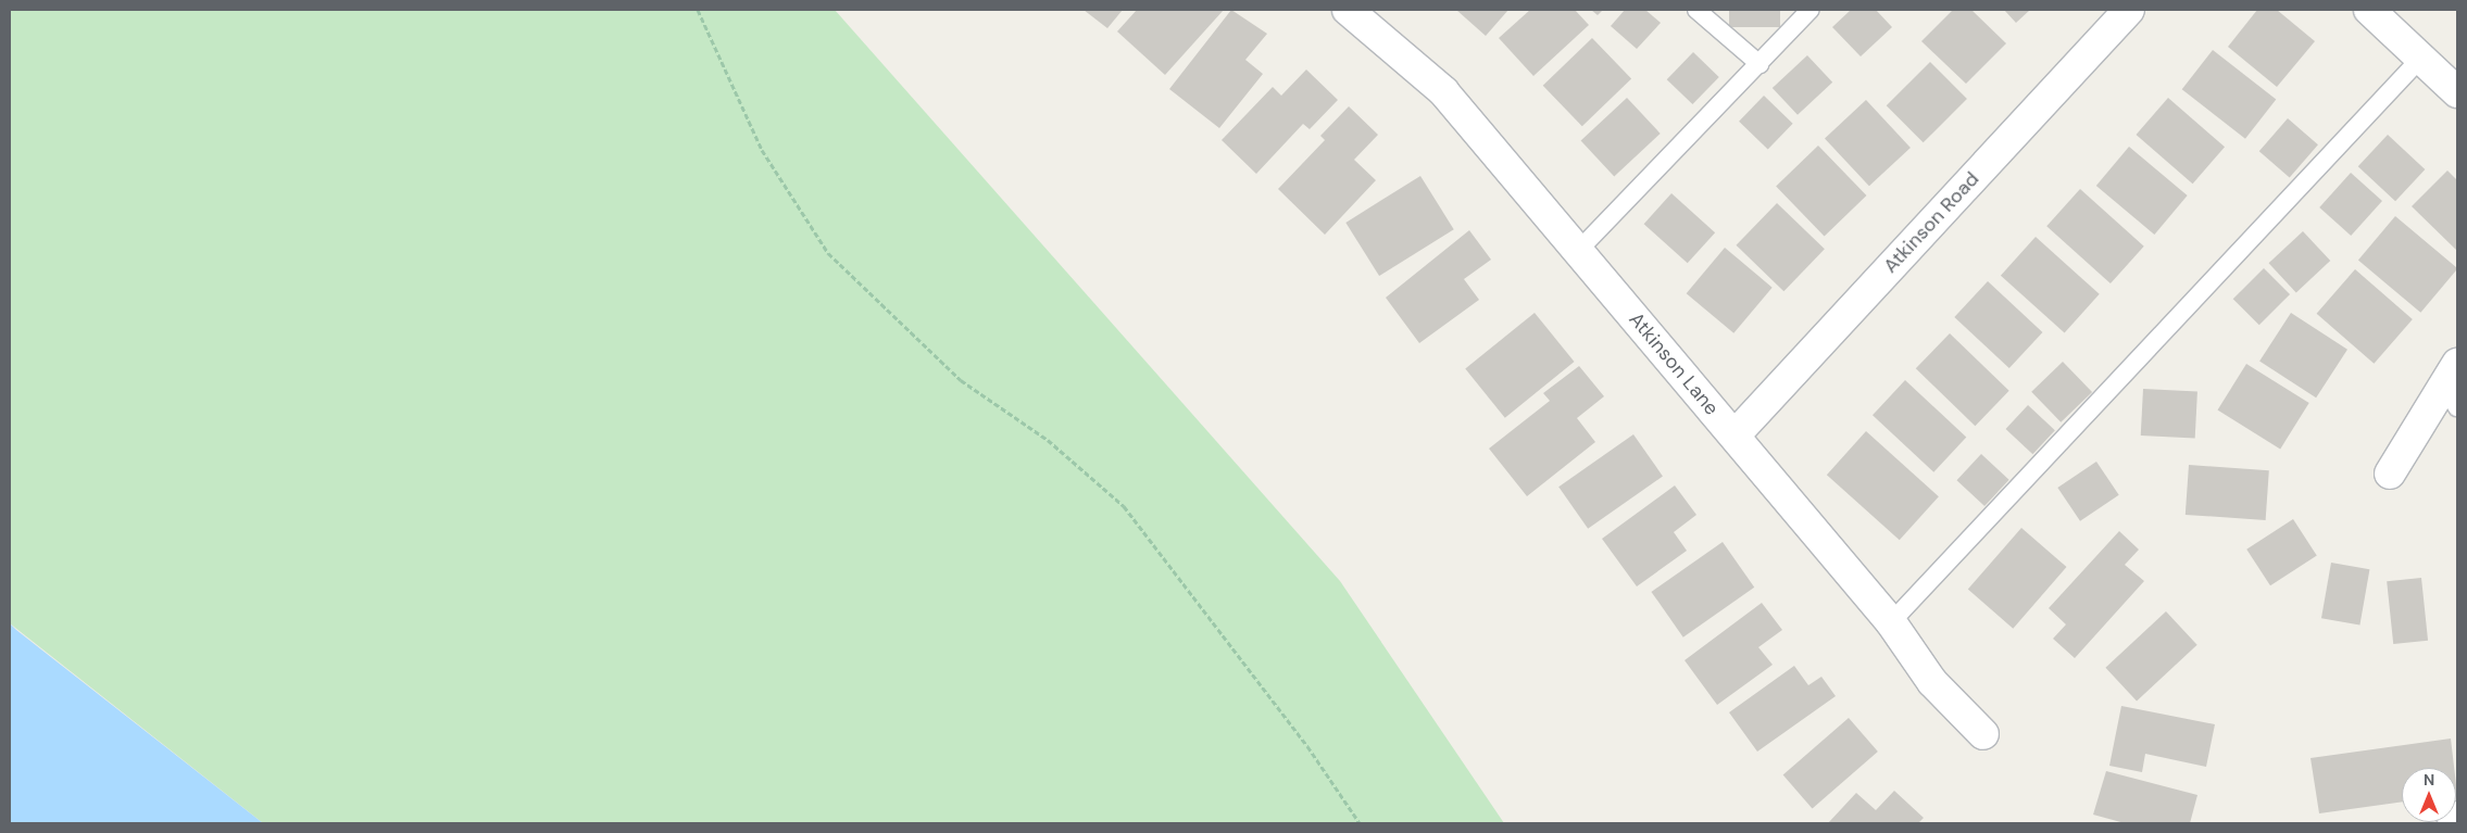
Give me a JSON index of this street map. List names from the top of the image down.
{
  "streets": {
    "street": ["Atkinson Road", "Atkinson Lane"]
  },
  "crossings": [
    ["Atkinson Road", "Atkinson Lane"]
  ],
  "north": "top"
}
